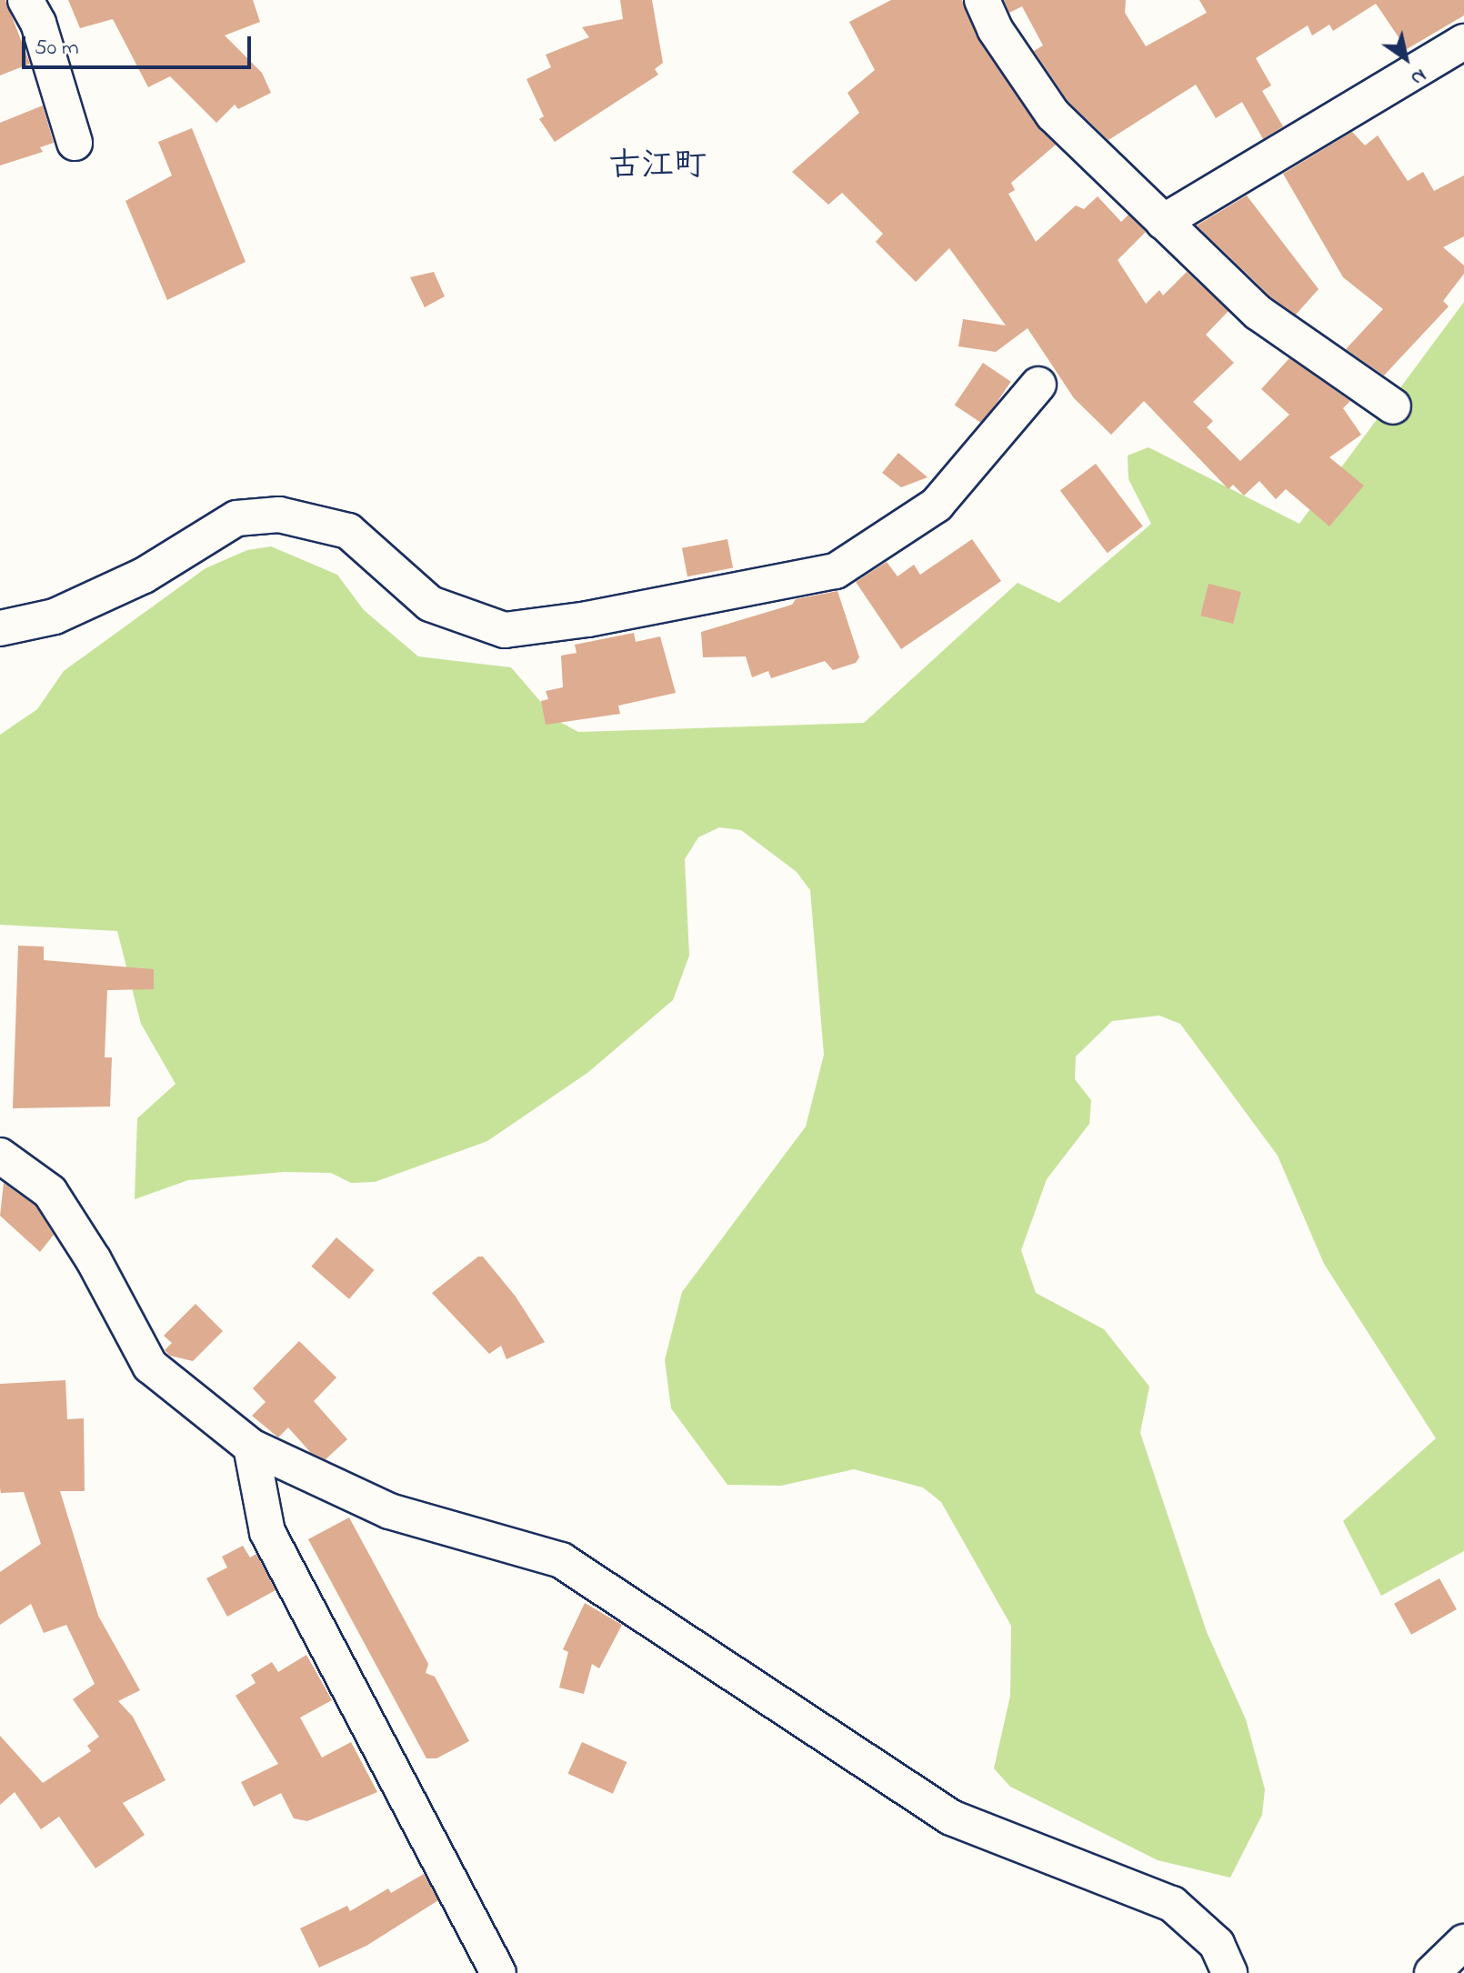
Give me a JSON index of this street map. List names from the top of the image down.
{
  "districts": ["古江町"],
  "scale_bar": "50 m",
  "north": "bottom right"
}
